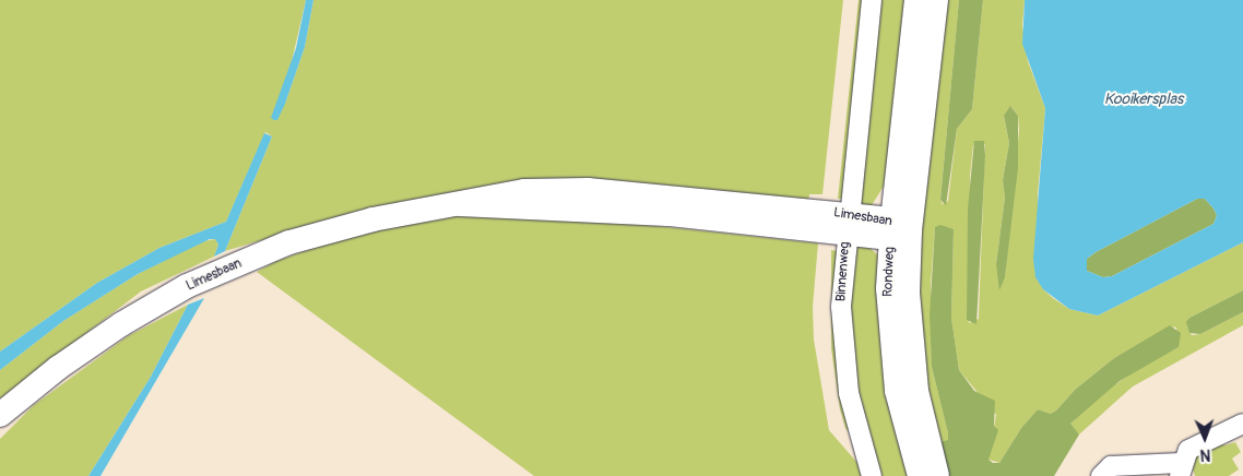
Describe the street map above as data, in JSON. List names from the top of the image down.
{
  "streets": {
    "main road": ["Limesbaan", "Rondweg"],
    "street": ["Binnenweg"]
  },
  "crossings": [
    ["Limesbaan", "Binnenweg"],
    ["Limesbaan", "Rondweg"]
  ],
  "water": ["Kooikersplas"],
  "north": "bottom"
}
